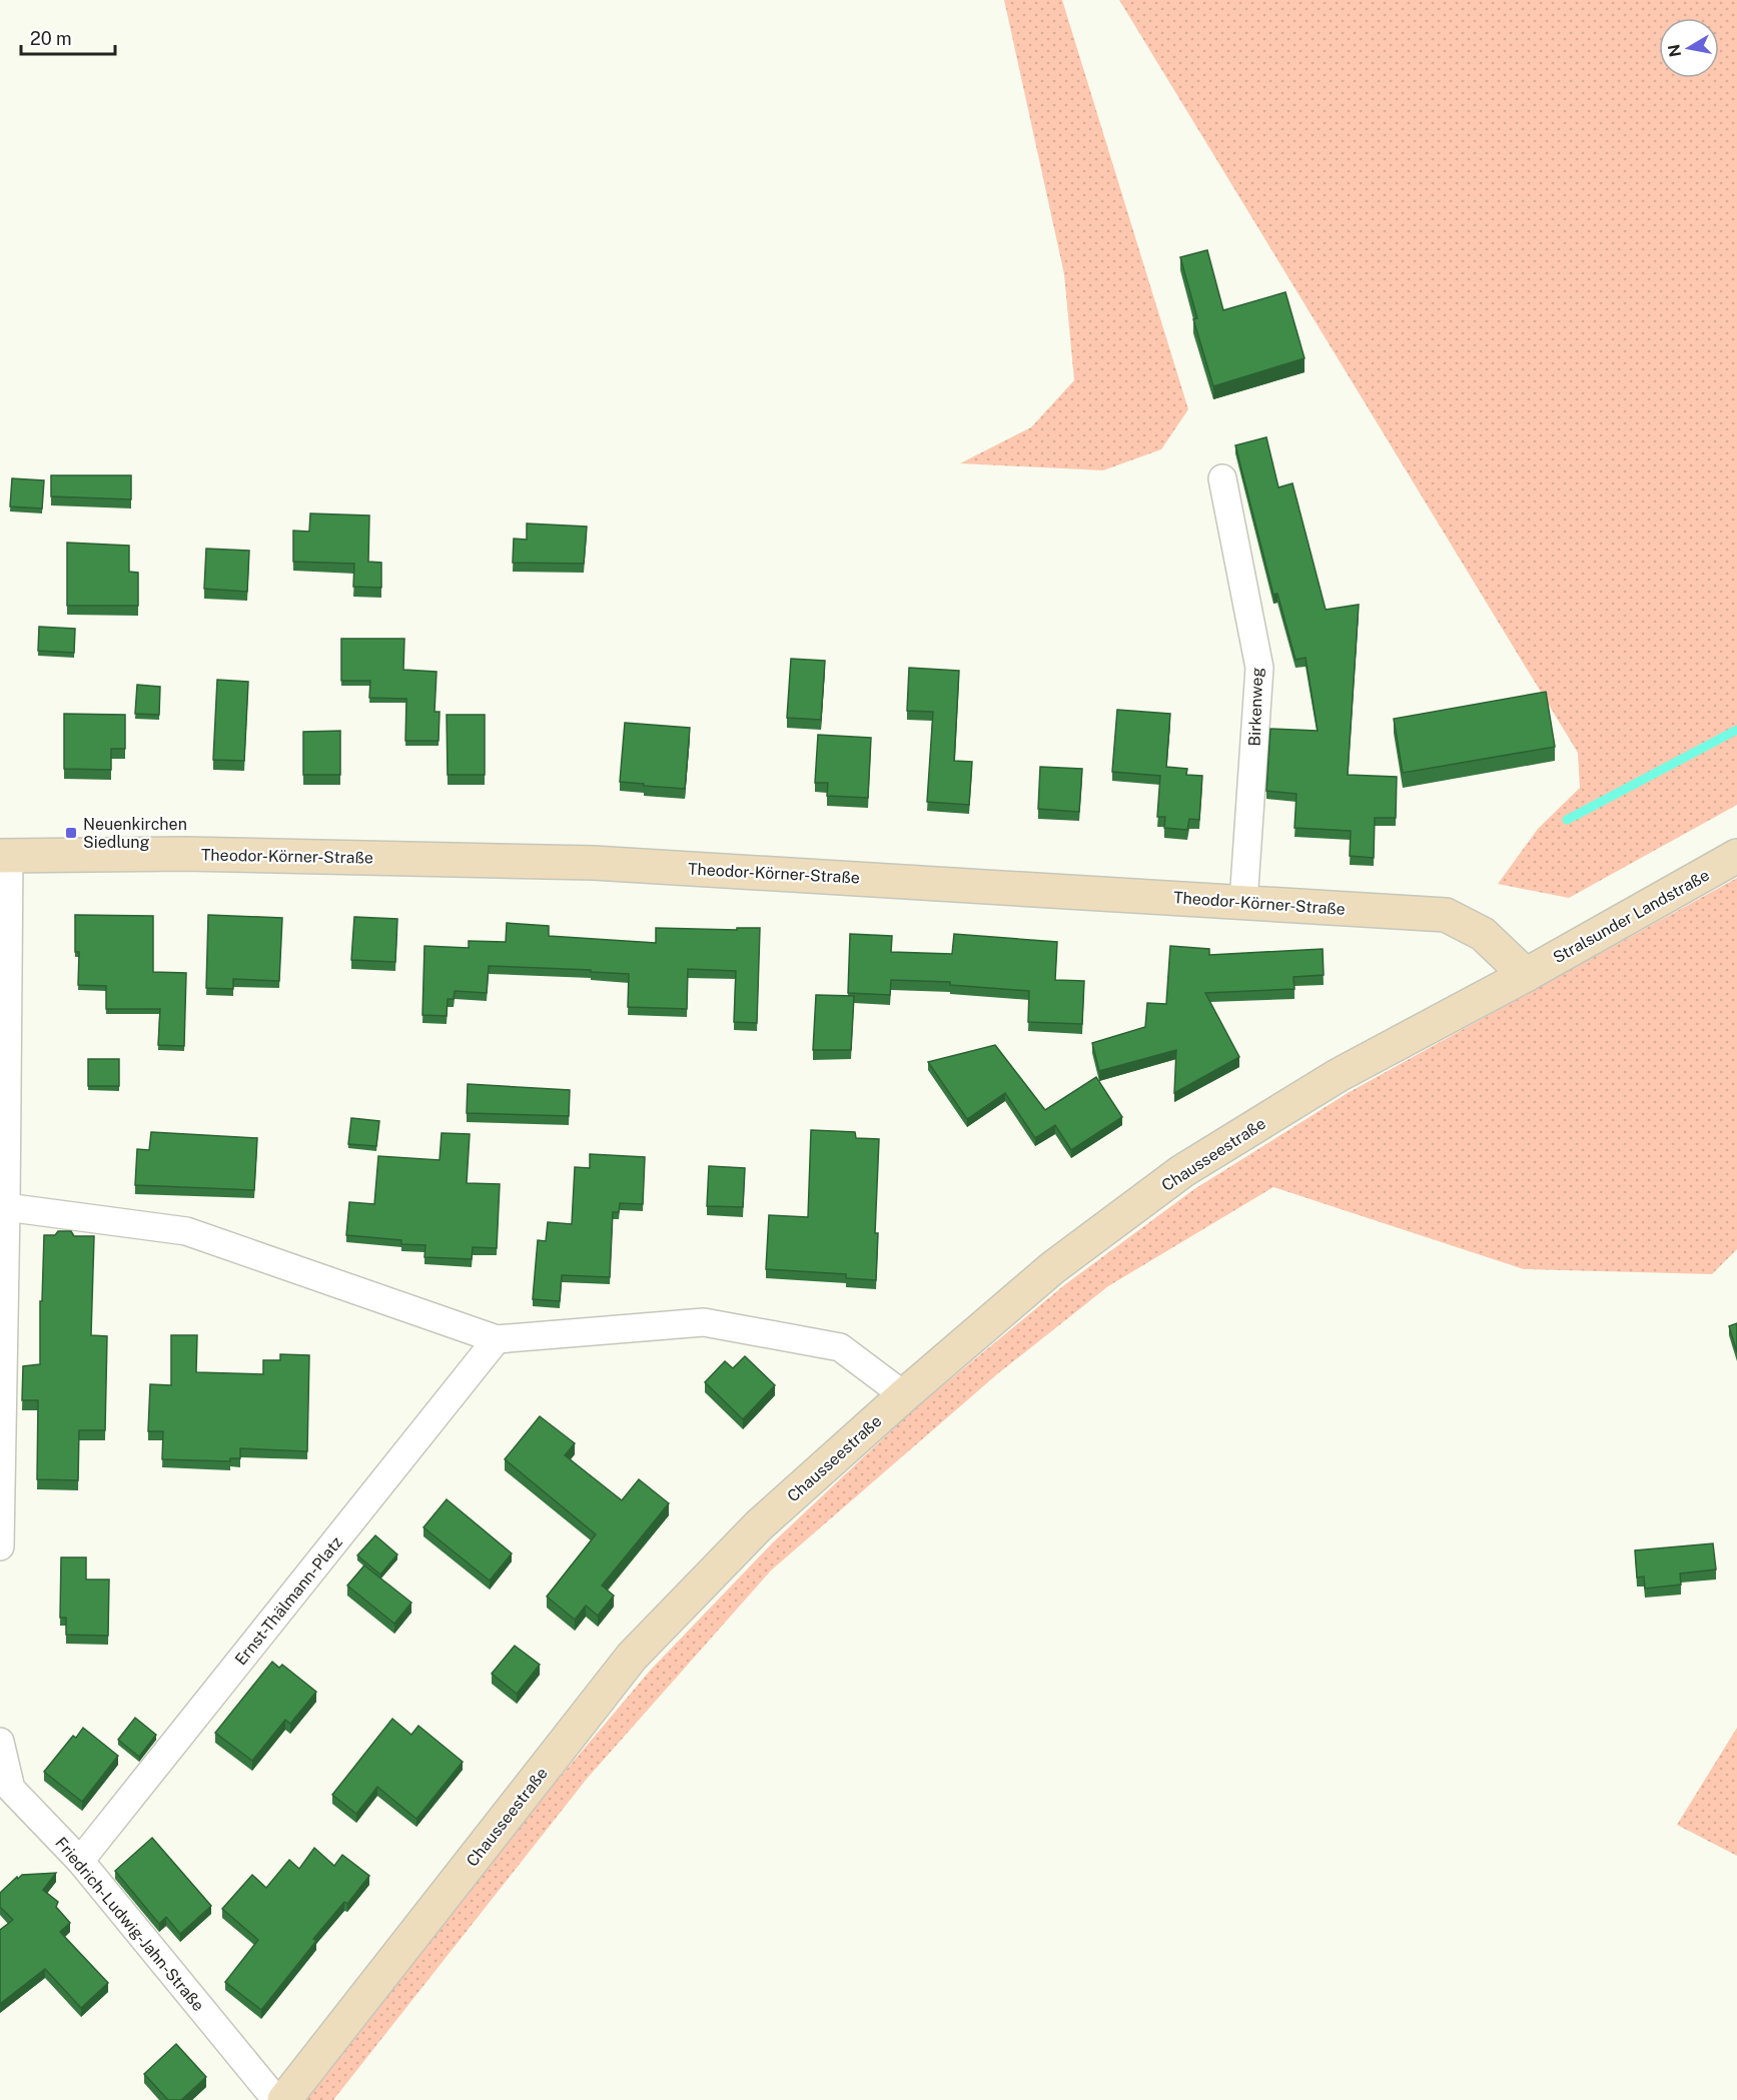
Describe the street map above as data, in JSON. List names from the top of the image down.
{
  "streets": {
    "main road": ["Theodor-Körner-Straße", "Stralsunder Landstraße", "Chausseestraße"],
    "street": ["Birkenweg", "Ernst-Thälmann-Platz", "Friedrich-Ludwig-Jahn-Straße"]
  },
  "crossings": [
    ["Birkenweg", "Theodor-Körner-Straße"],
    ["Theodor-Körner-Straße", "Stralsunder Landstraße"],
    ["Theodor-Körner-Straße", "Chausseestraße"],
    ["Stralsunder Landstraße", "Chausseestraße"],
    ["Ernst-Thälmann-Platz", "Friedrich-Ludwig-Jahn-Straße"]
  ],
  "places": {
    "transit": ["Neuenkirchen Siedlung"]
  },
  "scale_bar": "20 m",
  "north": "left"
}
